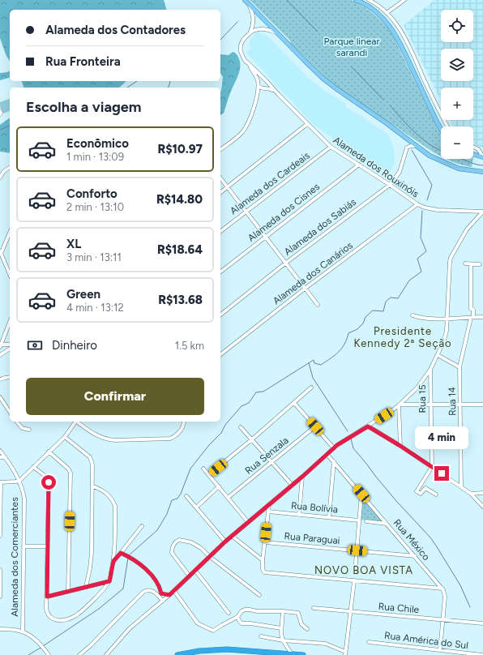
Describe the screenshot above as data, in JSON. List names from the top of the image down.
{
  "streets": {
    "street": [
      "Alameda dos Rouxinóis",
      "Alameda dos Cardeais",
      "Alameda dos Cisnes",
      "Alameda dos Sabiás",
      "Alameda dos Canários",
      "Rua 15",
      "Rua 14",
      "Rua Senzala",
      "Rua Bolívia",
      "Rua Paraguai",
      "Rua México",
      "Alameda dos Comerciantes",
      "Rua Chile",
      "Rua América do Sul"
    ]
  },
  "crossings": [
    ["Alameda dos Rouxinóis", "Alameda dos Cardeais"],
    ["Alameda dos Rouxinóis", "Alameda dos Cisnes"],
    ["Alameda dos Rouxinóis", "Alameda dos Sabiás"],
    ["Alameda dos Rouxinóis", "Alameda dos Canários"],
    ["Rua Paraguai", "Rua México"]
  ],
  "districts": ["Presidente Kennedy 2ª Seção", "NOVO BOA VISTA"],
  "parks": ["Parque linear sarandi"],
  "page": {
    "map_buttons": ["+", "−"],
    "banner": ["Alameda dos Contadores", "Rua Fronteira"],
    "heading": "Escolha a viagem",
    "list": [
      {
        "name": "Econômico",
        "note": "1 min · 13:09",
        "value": "R$10.97"
      },
      {
        "name": "Conforto",
        "note": "2 min · 13:10",
        "value": "R$14.80"
      },
      {
        "name": "XL",
        "note": "3 min · 13:11",
        "value": "R$18.64"
      },
      {
        "name": "Green",
        "note": "4 min · 13:12",
        "value": "R$13.68"
      }
    ],
    "pay": ["Dinheiro", "1.5 km"],
    "buttons": "Confirmar",
    "bubble": "4 min"
  }
}
